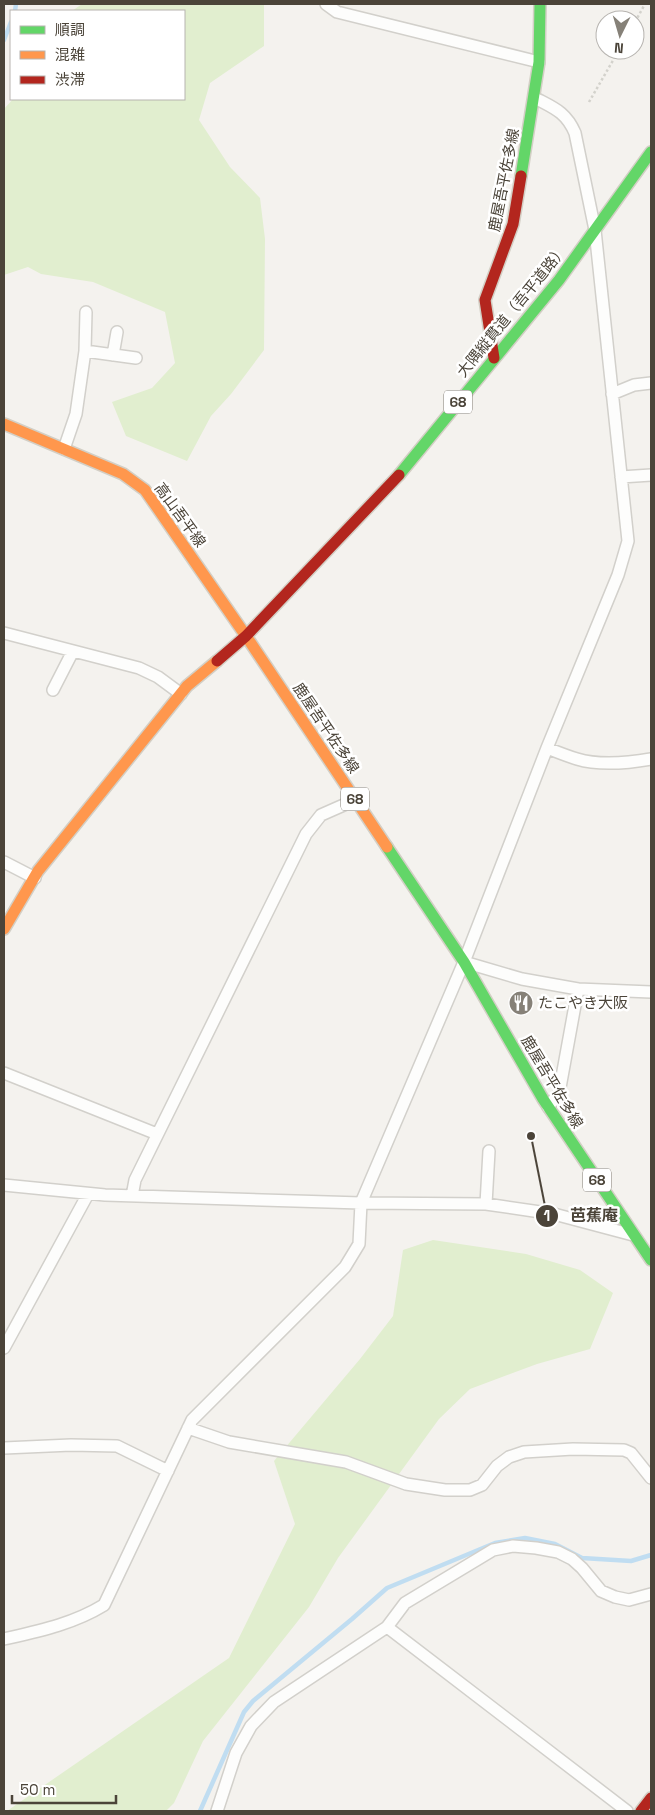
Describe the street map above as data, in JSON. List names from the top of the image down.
{
  "streets": {
    "main road": [
      "鹿屋吾平佐多線",
      "大隅縦貫道（吾平道路）",
      "68",
      "高山吾平線"
    ]
  },
  "crossings": [
    ["鹿屋吾平佐多線", "大隅縦貫道（吾平道路）"],
    ["鹿屋吾平佐多線", "68"],
    ["鹿屋吾平佐多線", "高山吾平線"],
    ["大隅縦貫道（吾平道路）", "68"],
    ["大隅縦貫道（吾平道路）", "高山吾平線"],
    ["68", "高山吾平線"]
  ],
  "places": {
    "restaurant": ["たこやき大阪"],
    "other": ["芭蕉庵"]
  },
  "legend": ["順調", "混雑", "渋滞"],
  "scale_bar": "50 m",
  "north": "bottom"
}
